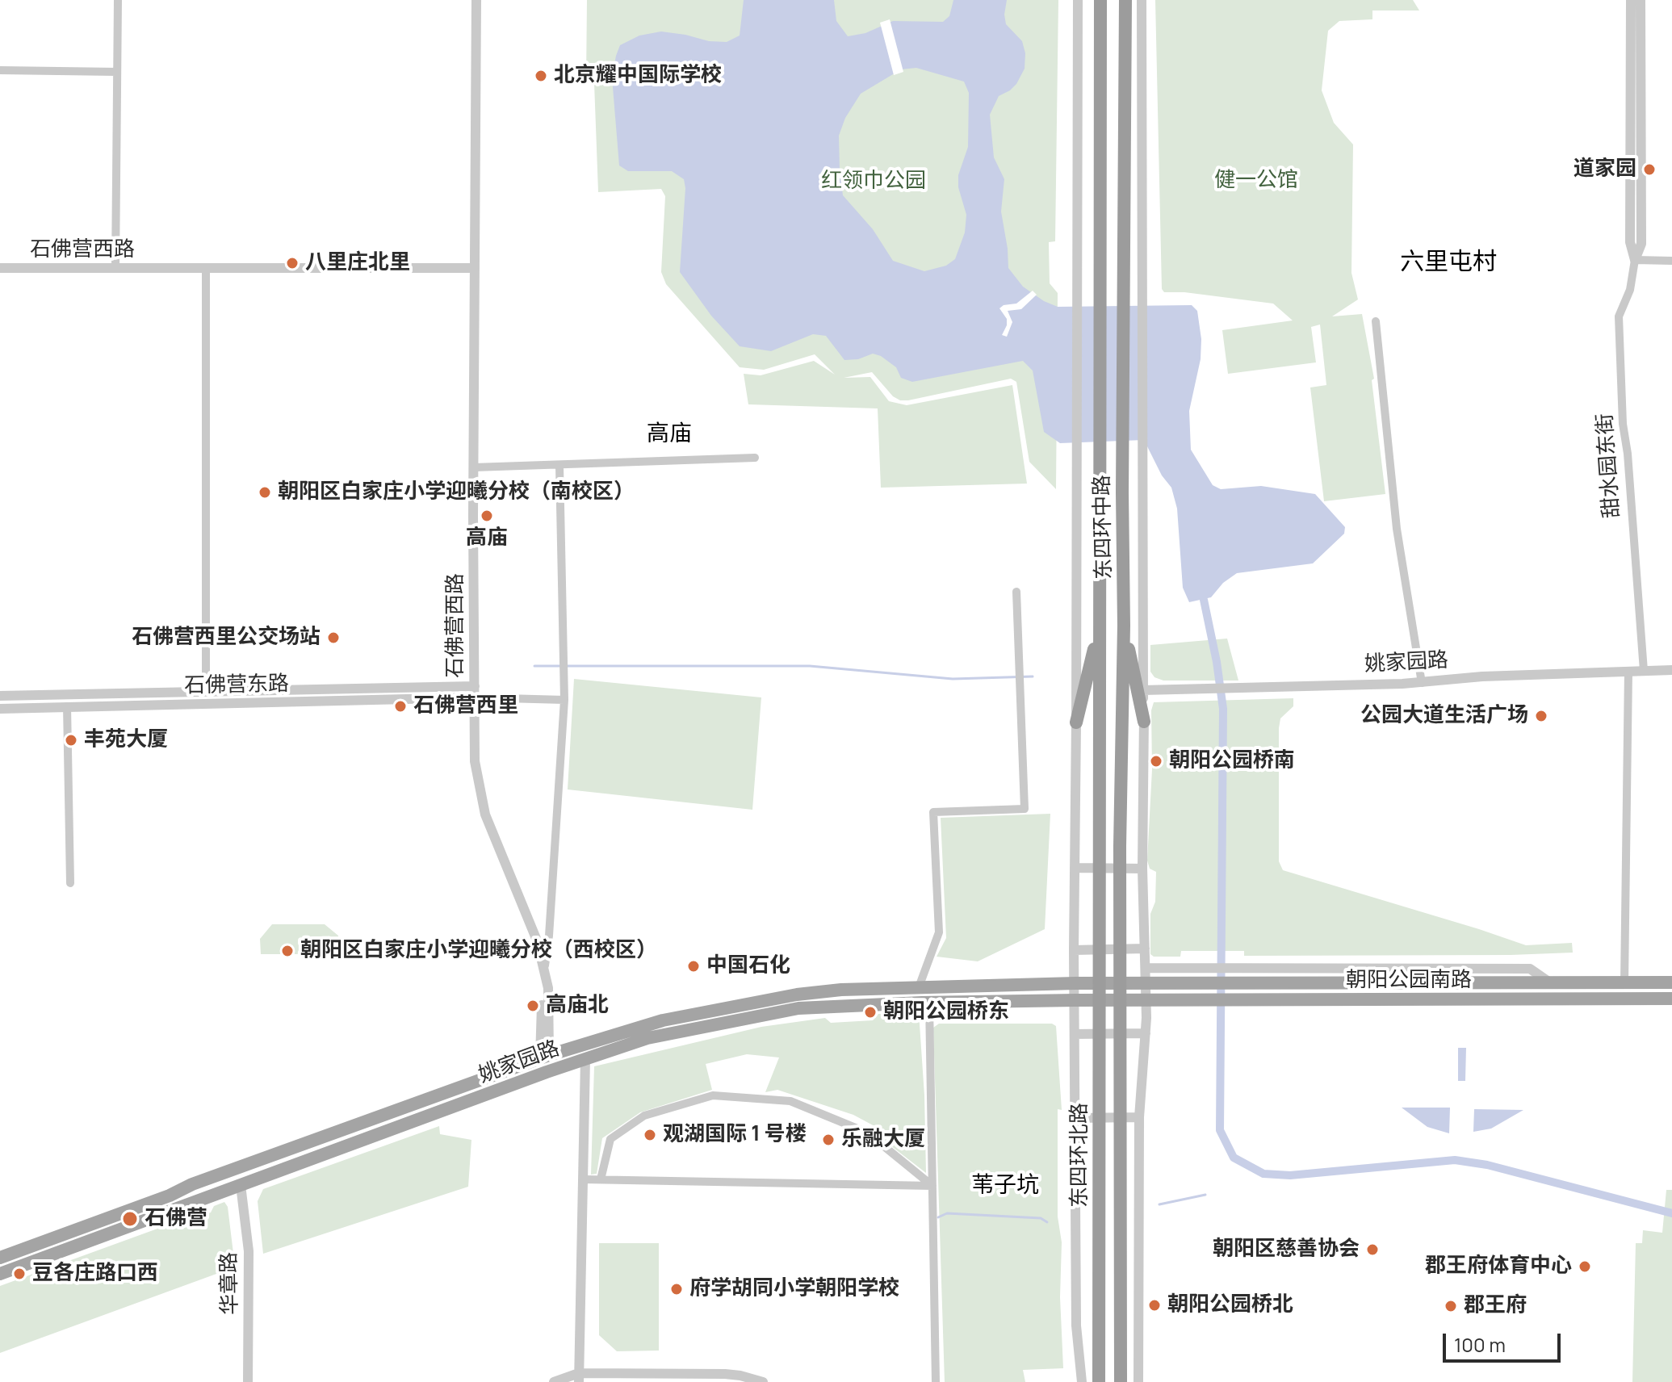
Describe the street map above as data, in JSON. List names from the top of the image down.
{
  "streets": {
    "highway": ["东四环中路", "东四环北路"],
    "main road": ["姚家园路", "朝阳公园南路"],
    "street": [
      "石佛营西路",
      "甜水园东街",
      "石佛营东路",
      "华章路"
    ]
  },
  "crossings": [
    ["石佛营西路", "姚家园路"],
    ["石佛营西路", "石佛营东路"],
    ["甜水园东街", "姚家园路"],
    ["东四环中路", "姚家园路"],
    ["东四环中路", "朝阳公园南路"],
    ["东四环中路", "东四环北路"],
    ["姚家园路", "朝阳公园南路"],
    ["姚家园路", "东四环北路"],
    ["姚家园路", "华章路"],
    ["朝阳公园南路", "东四环北路"]
  ],
  "districts": ["六里屯村", "高庙", "苇子坑"],
  "parks": ["健一公馆", "红领巾公园"],
  "places": [
    "北京耀中国际学校",
    "道家园",
    "八里庄北里",
    "朝阳区白家庄小学迎曦分校（南校区）",
    "高庙",
    "石佛营西里公交场站",
    "石佛营西里",
    "公园大道生活广场",
    "丰苑大厦",
    "朝阳公园桥南",
    "朝阳区白家庄小学迎曦分校（西校区）",
    "中国石化",
    "高庙北",
    "朝阳公园桥东",
    "观湖国际 1 号楼",
    "乐融大厦",
    "石佛营",
    "朝阳区慈善协会",
    "郡王府体育中心",
    "豆各庄路口西",
    "府学胡同小学朝阳学校",
    "朝阳公园桥北",
    "郡王府"
  ],
  "scale_bar": "100 m"
}
